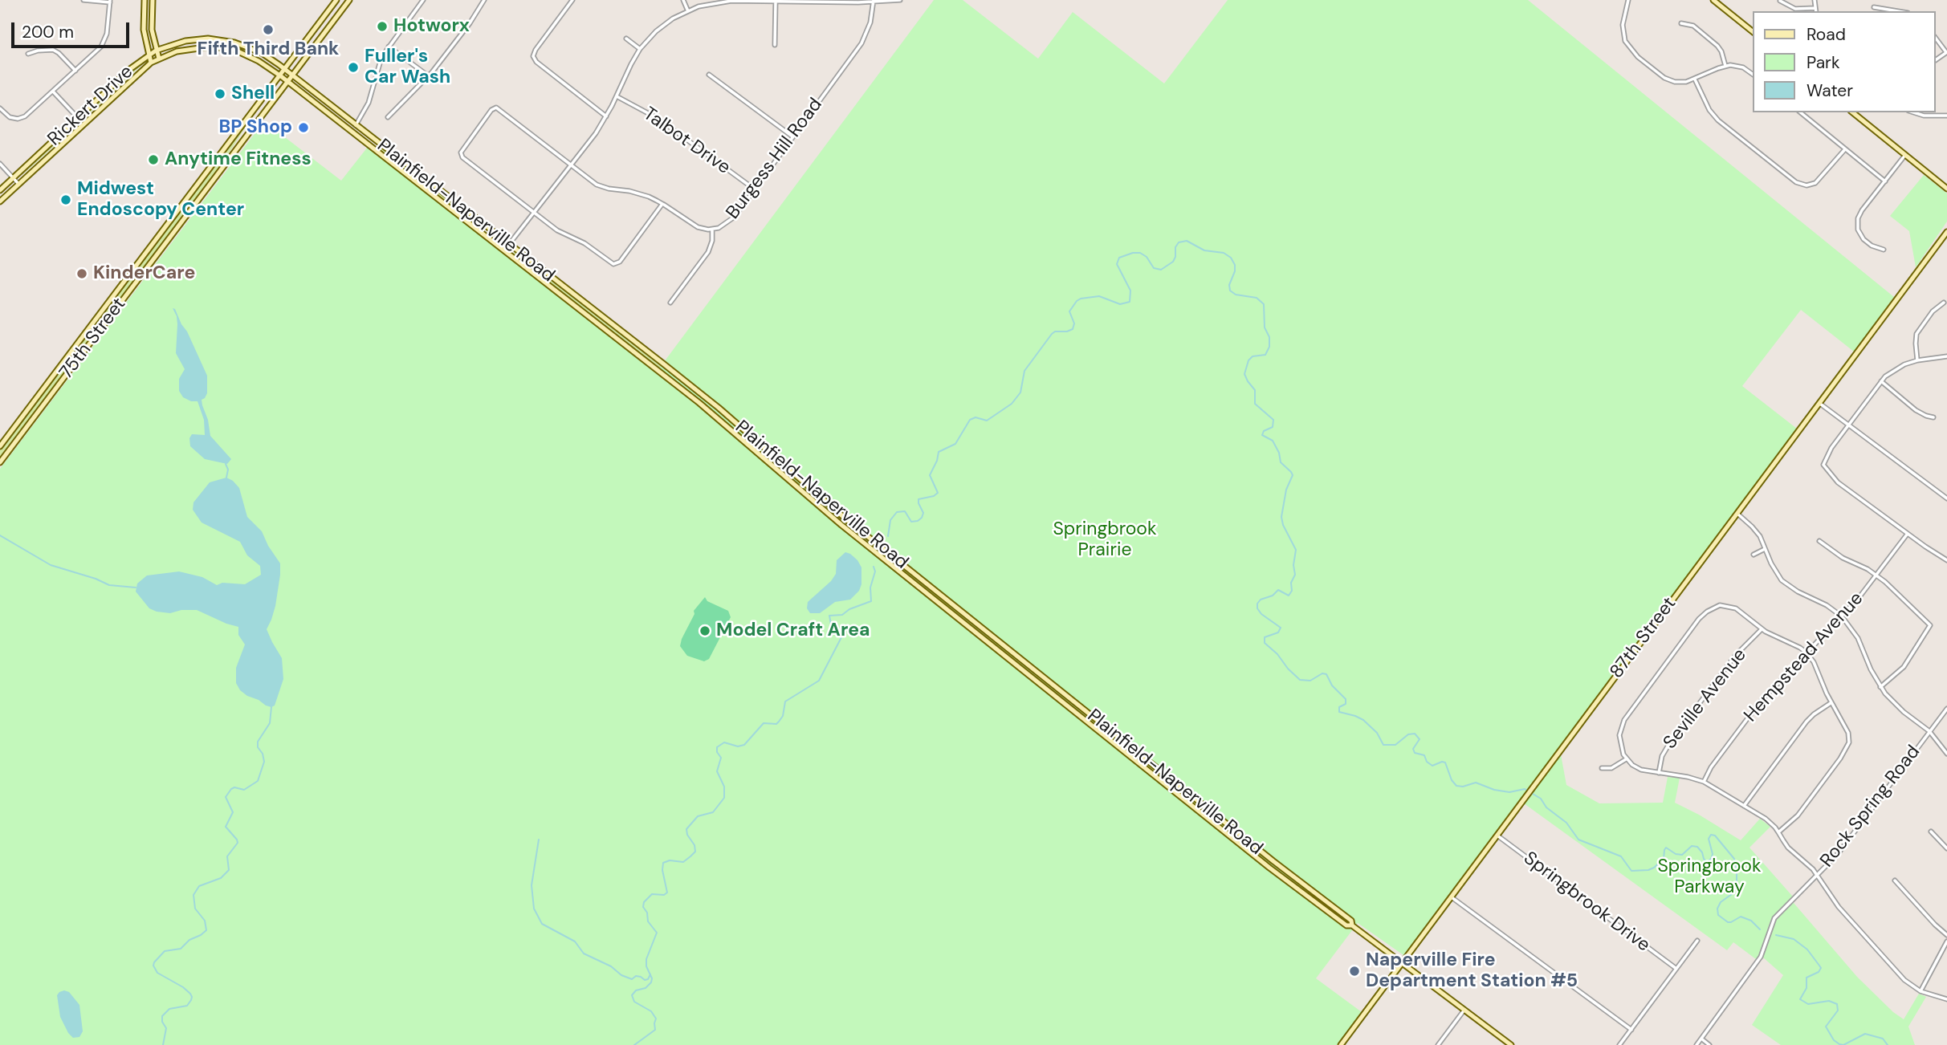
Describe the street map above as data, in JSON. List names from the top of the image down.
{
  "streets": {
    "main road": [
      "Rickert Drive",
      "Plainfield-Naperville Road",
      "75th Street",
      "87th Street"
    ],
    "street": [
      "Talbot Drive",
      "Burgess Hill Road",
      "Hempstead Avenue",
      "Seville Avenue",
      "Rock Spring Road",
      "Springbrook Drive"
    ]
  },
  "crossings": [
    ["Rickert Drive", "Plainfield-Naperville Road"],
    ["Rickert Drive", "75th Street"],
    ["Talbot Drive", "Burgess Hill Road"],
    ["Plainfield-Naperville Road", "75th Street"],
    ["Plainfield-Naperville Road", "87th Street"],
    ["87th Street", "Springbrook Drive"]
  ],
  "parks": ["Springbrook Prairie", "Springbrook Parkway"],
  "places": [
    "Hotworx",
    "Fifth Third Bank",
    "Fuller's Car Wash",
    "Shell",
    "BP Shop",
    "Anytime Fitness",
    "Midwest Endoscopy Center",
    "KinderCare",
    "Model Craft Area",
    "Naperville Fire Department Station #5"
  ],
  "legend": ["Road", "Park", "Water"],
  "scale_bar": "200 m"
}
